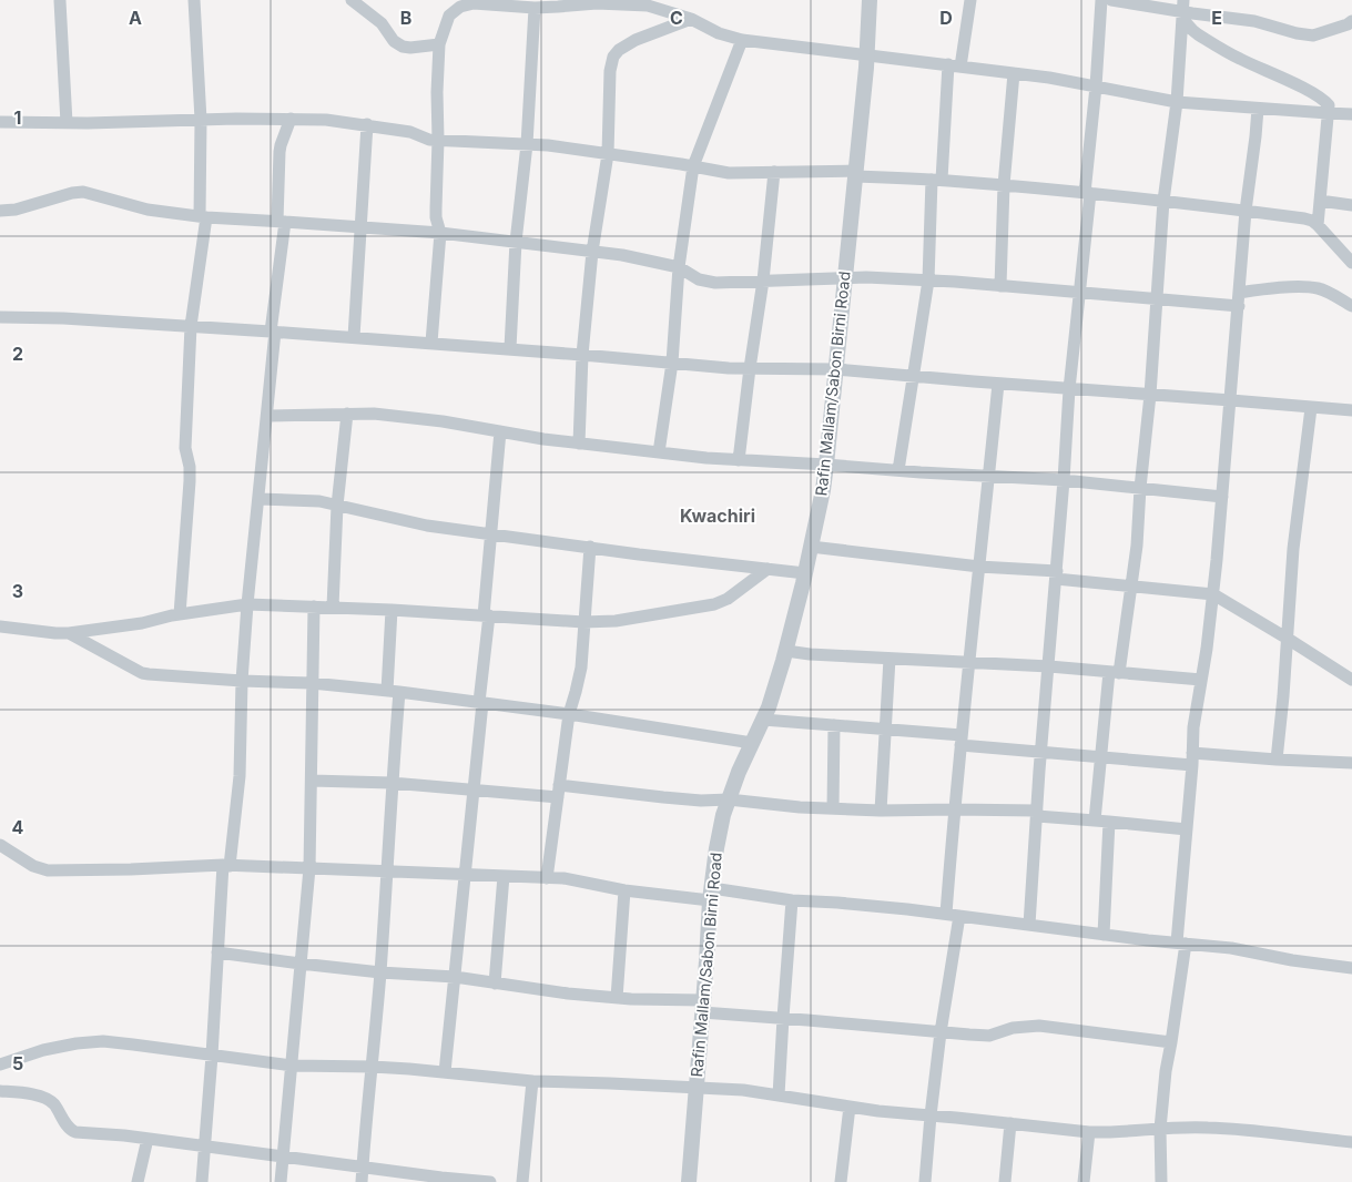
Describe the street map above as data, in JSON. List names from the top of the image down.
{
  "streets": {
    "street": ["Rafin Mallam/Sabon Birni Road"]
  },
  "districts": ["Kwachiri"],
  "grid": {
    "columns": [
      "A",
      "B",
      "C",
      "D",
      "E"
    ],
    "rows": [
      "1",
      "2",
      "3",
      "4",
      "5"
    ]
  }
}
